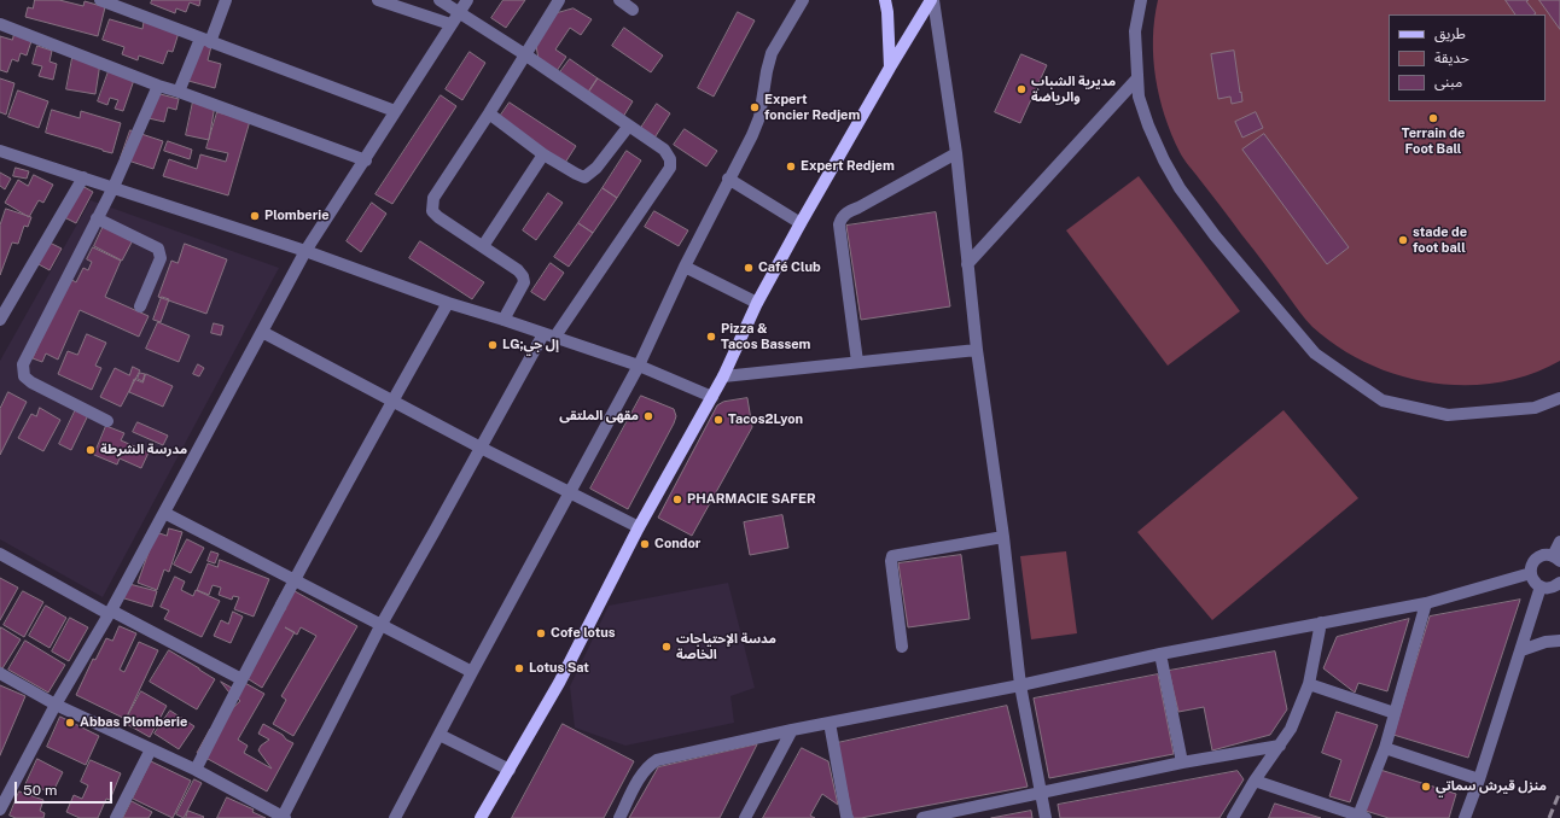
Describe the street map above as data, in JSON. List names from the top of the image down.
{
  "places": [
    "مديرية الشباب والرياضة",
    "Expert foncier Redjem",
    "Terrain de Foot Ball",
    "Expert Redjem",
    "Plomberie",
    "stade de foot ball",
    "Café Club",
    "Pizza & Tacos Bassem",
    "LG;إل جي",
    "مقهى الملتقى",
    "Tacos2Lyon",
    "مدرسة الشرطة",
    "PHARMACIE SAFER",
    "Condor",
    "Cofe lotus",
    "مدسة الإحتياجات الخاصة",
    "Lotus Sat",
    "Abbas Plomberie",
    "منزل قيرش سماتي"
  ],
  "legend": ["طريق", "حديقة", "مبنى"],
  "scale_bar": "50 m"
}
